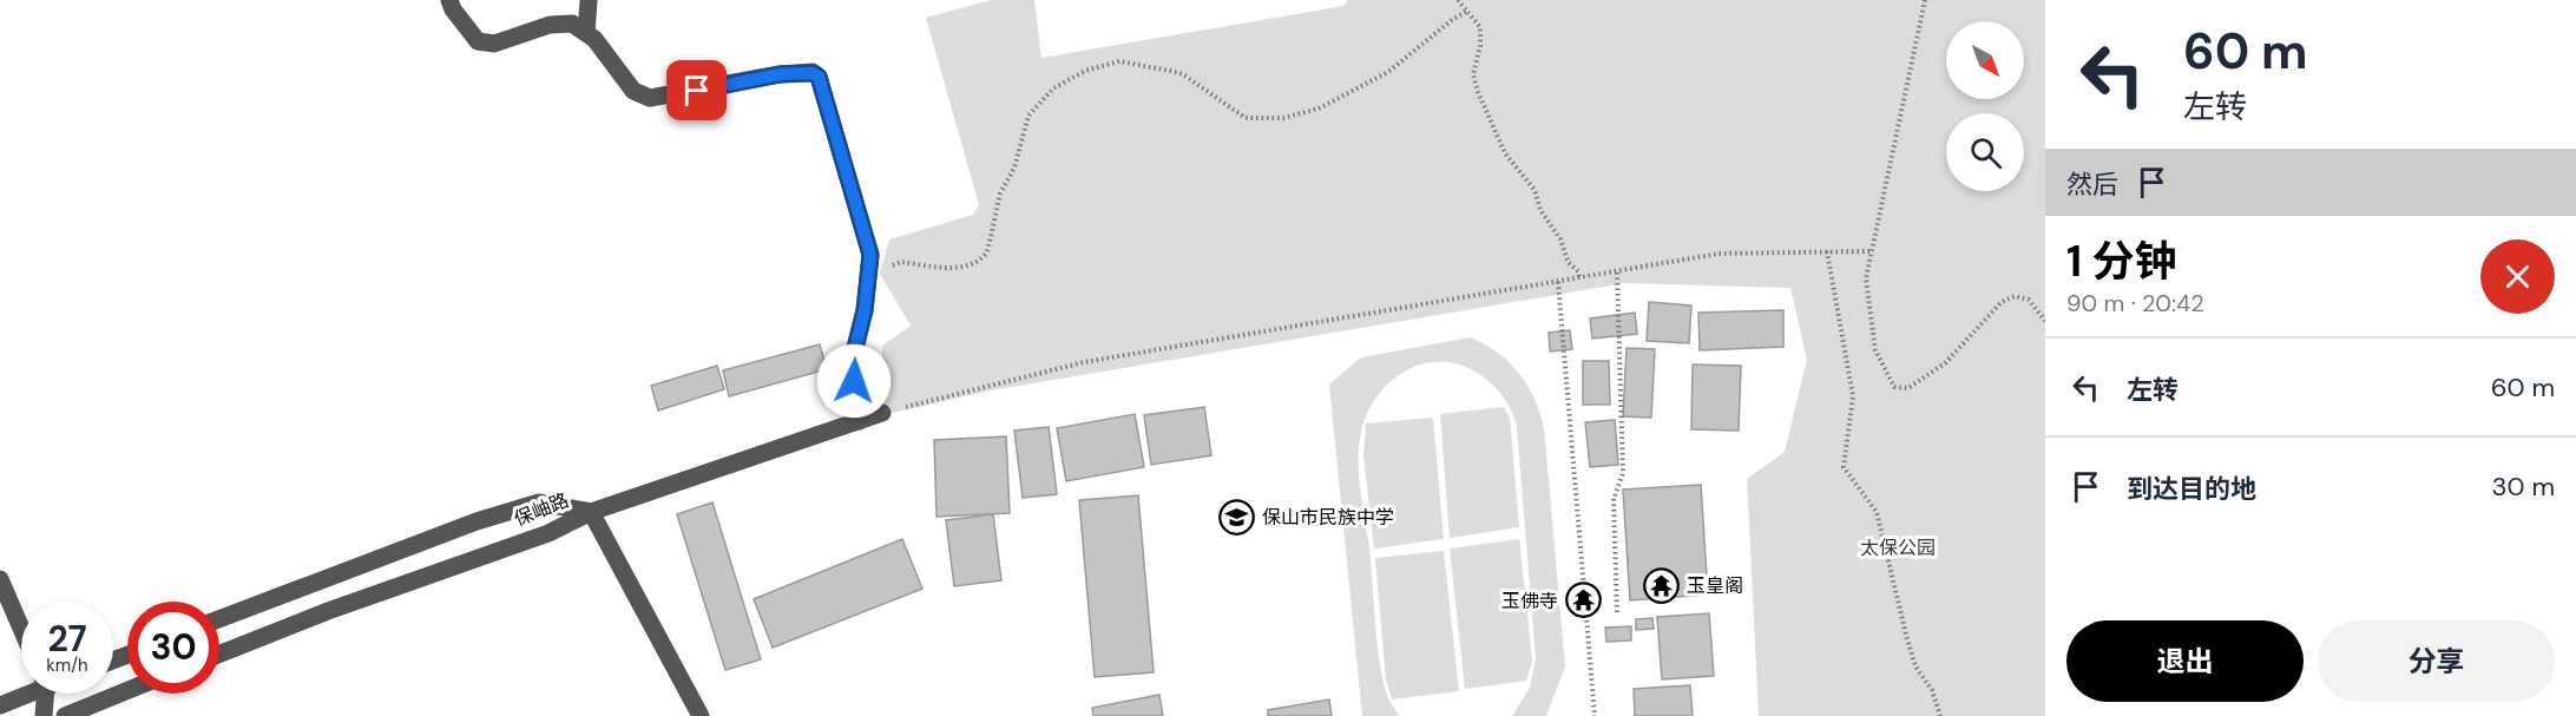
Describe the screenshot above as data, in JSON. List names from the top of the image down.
{
  "streets": {
    "street": ["保岫路"]
  },
  "parks": ["太保公园"],
  "places": {
    "school or university": ["保山市民族中学"],
    "temple": ["玉皇阁", "玉佛寺"]
  },
  "north": "bottom right",
  "page": {
    "turn": ["60 m", "左转"],
    "then": "然后",
    "heading": ["1 分钟", "90 m · 20:42"],
    "list": [
      {
        "name": "左转",
        "value": "60 m"
      },
      {
        "name": "到达目的地",
        "value": "30 m"
      }
    ],
    "speed": "27 km/h",
    "limit": "30",
    "buttons": ["退出", "分享"]
  }
}
